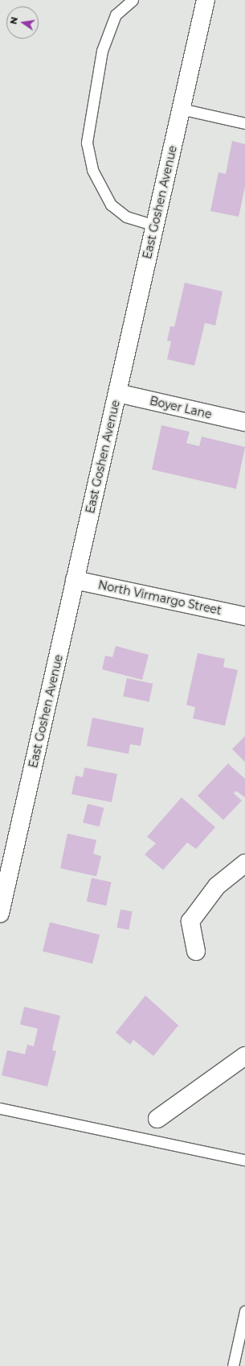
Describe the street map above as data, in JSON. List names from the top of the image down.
{
  "streets": {
    "street": ["East Goshen Avenue", "Boyer Lane", "North Virmargo Street"]
  },
  "crossings": [
    ["East Goshen Avenue", "Boyer Lane"],
    ["East Goshen Avenue", "North Virmargo Street"]
  ],
  "north": "left"
}
